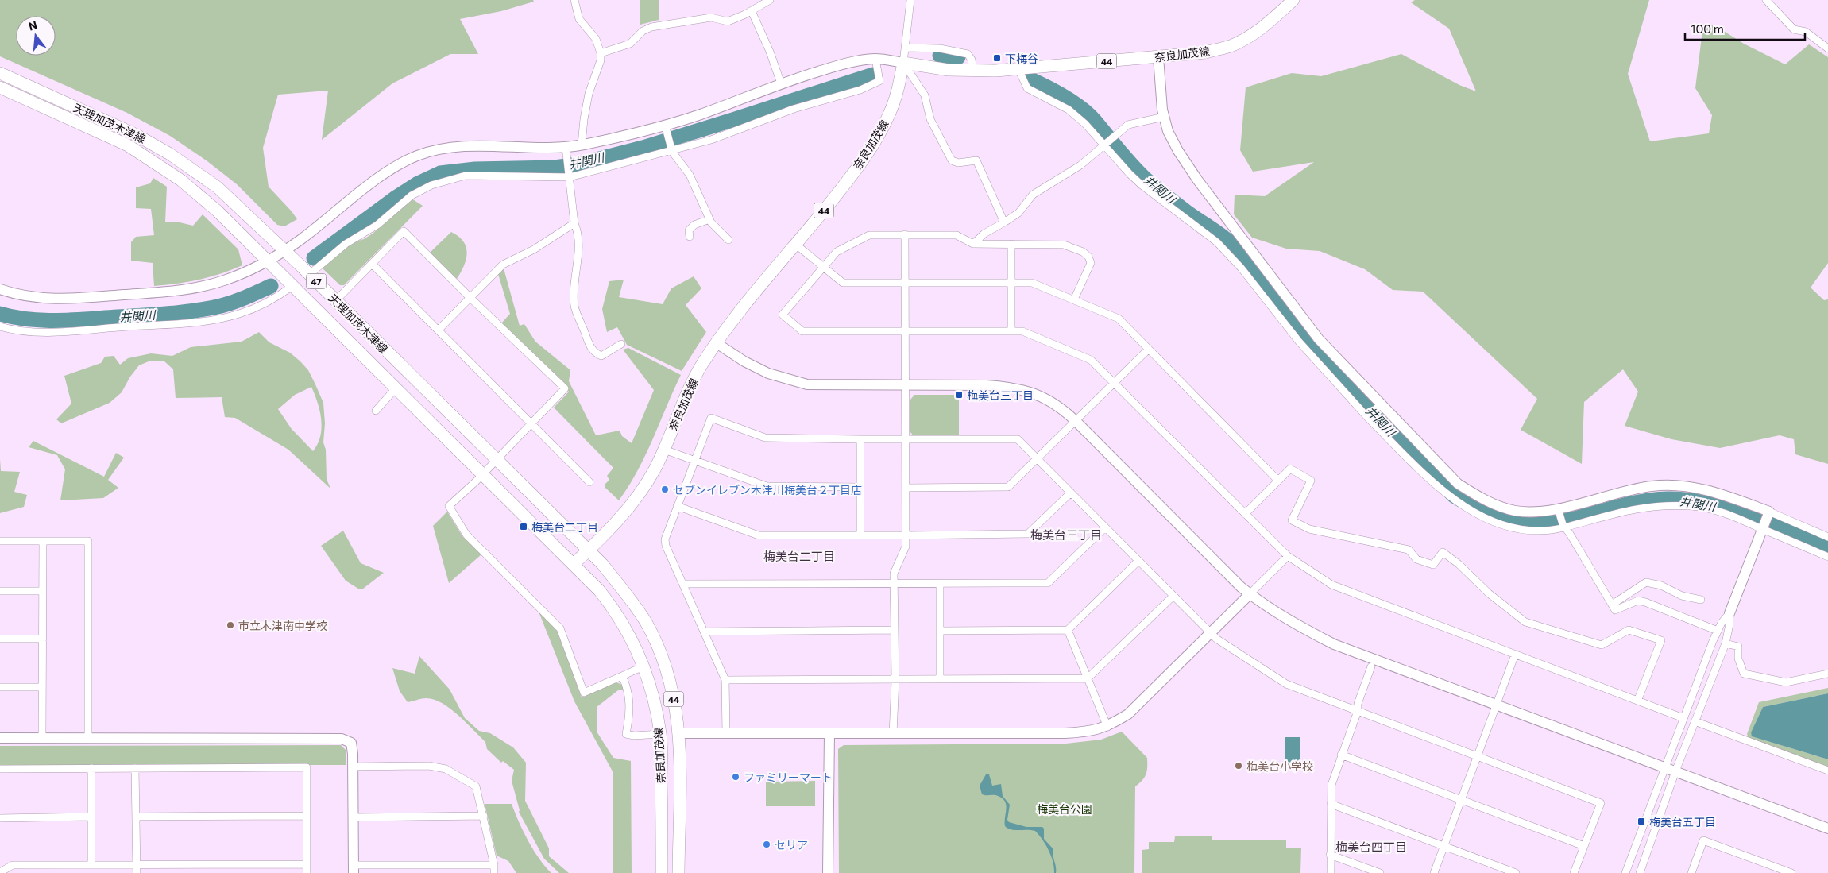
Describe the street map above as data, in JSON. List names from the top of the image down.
{
  "streets": {
    "main road": [
      "奈良加茂線",
      "44",
      "天理加茂木津線",
      "47"
    ]
  },
  "crossings": [
    ["奈良加茂線", "天理加茂木津線"]
  ],
  "districts": ["梅美台三丁目", "梅美台二丁目", "梅美台四丁目"],
  "water": ["井関川"],
  "parks": ["梅美台公園"],
  "places": {
    "transit": [
      "下梅谷",
      "梅美台三丁目",
      "梅美台二丁目",
      "梅美台五丁目"
    ],
    "other": [
      "セブンイレブン木津川梅美台２丁目店",
      "市立木津南中学校",
      "梅美台小学校",
      "ファミリーマート",
      "セリア"
    ]
  },
  "scale_bar": "100 m",
  "north": "top"
}
